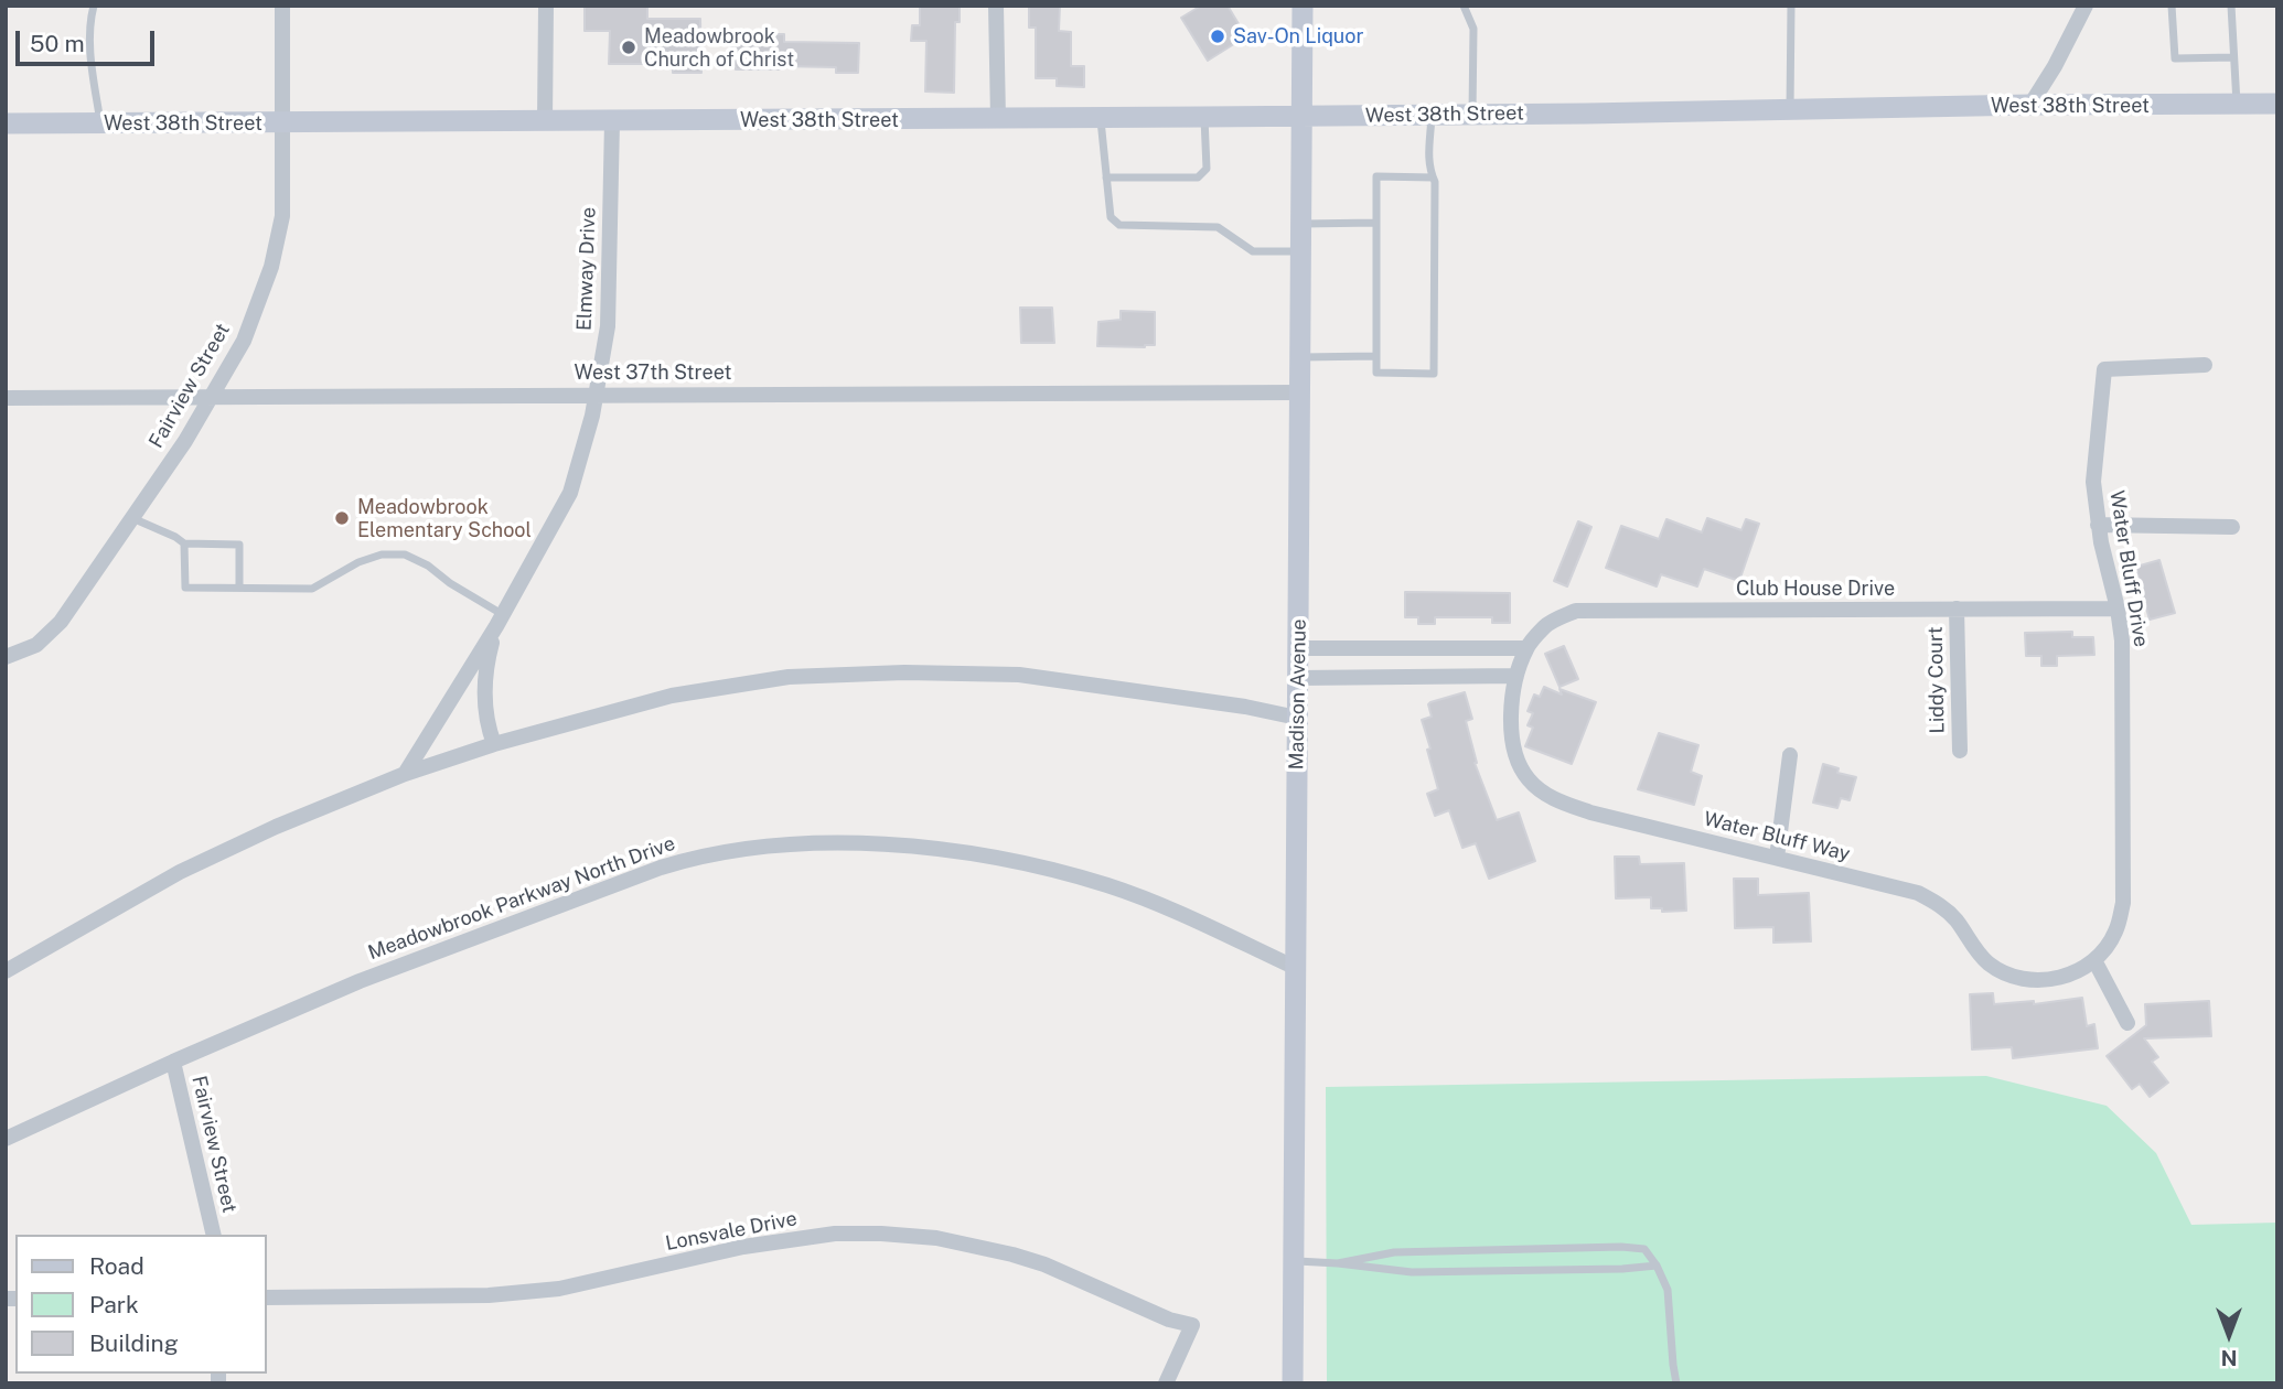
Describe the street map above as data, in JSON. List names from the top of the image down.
{
  "streets": {
    "main road": ["West 38th Street", "Madison Avenue"],
    "street": [
      "Elmway Drive",
      "West 37th Street",
      "Fairview Street",
      "Water Bluff Drive",
      "Club House Drive",
      "Liddy Court",
      "Water Bluff Way",
      "Meadowbrook Parkway North Drive",
      "Lonsvale Drive"
    ]
  },
  "crossings": [
    ["West 38th Street", "Elmway Drive"],
    ["West 38th Street", "Fairview Street"],
    ["West 38th Street", "Madison Avenue"],
    ["Elmway Drive", "West 37th Street"],
    ["West 37th Street", "Fairview Street"],
    ["West 37th Street", "Madison Avenue"],
    ["Fairview Street", "Meadowbrook Parkway North Drive"],
    ["Water Bluff Drive", "Club House Drive"],
    ["Water Bluff Drive", "Water Bluff Way"],
    ["Club House Drive", "Liddy Court"],
    ["Club House Drive", "Water Bluff Way"],
    ["Madison Avenue", "Meadowbrook Parkway North Drive"]
  ],
  "places": ["Sav-On Liquor", "Meadowbrook Church of Christ", "Meadowbrook Elementary School"],
  "legend": ["Road", "Park", "Building"],
  "scale_bar": "50 m",
  "north": "bottom"
}
